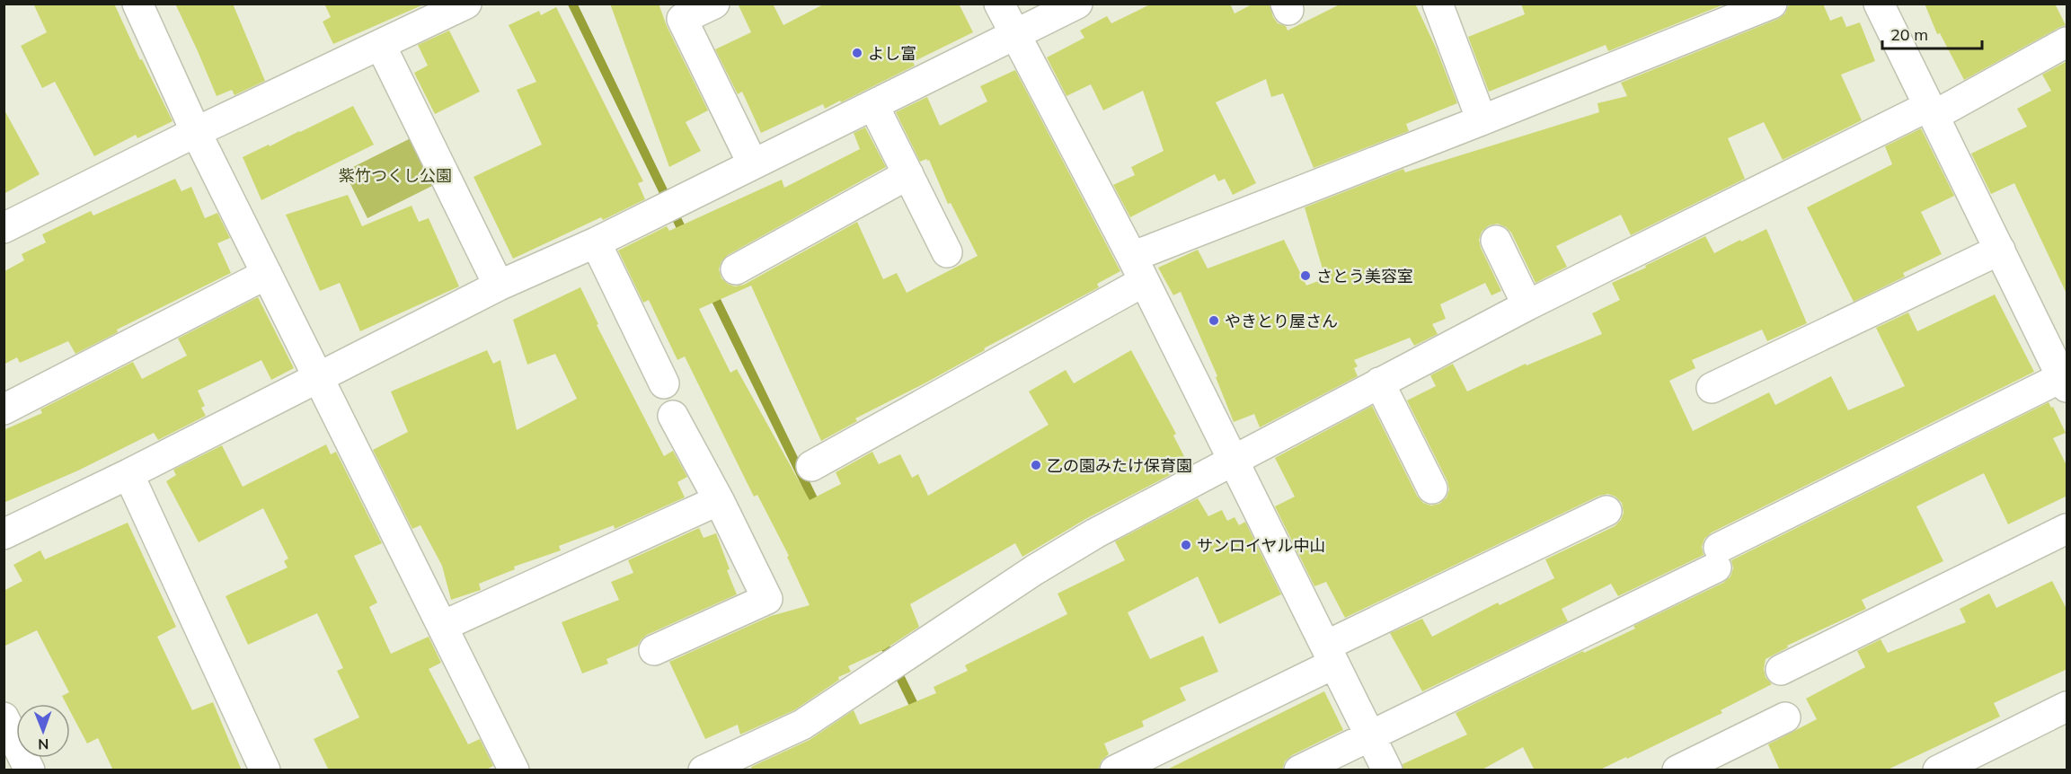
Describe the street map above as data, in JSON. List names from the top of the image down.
{
  "parks": ["紫竹つくし公園"],
  "places": [
    "よし富",
    "さとう美容室",
    "やきとり屋さん",
    "乙の園みたけ保育園",
    "サンロイヤル中山"
  ],
  "scale_bar": "20 m",
  "north": "bottom"
}
